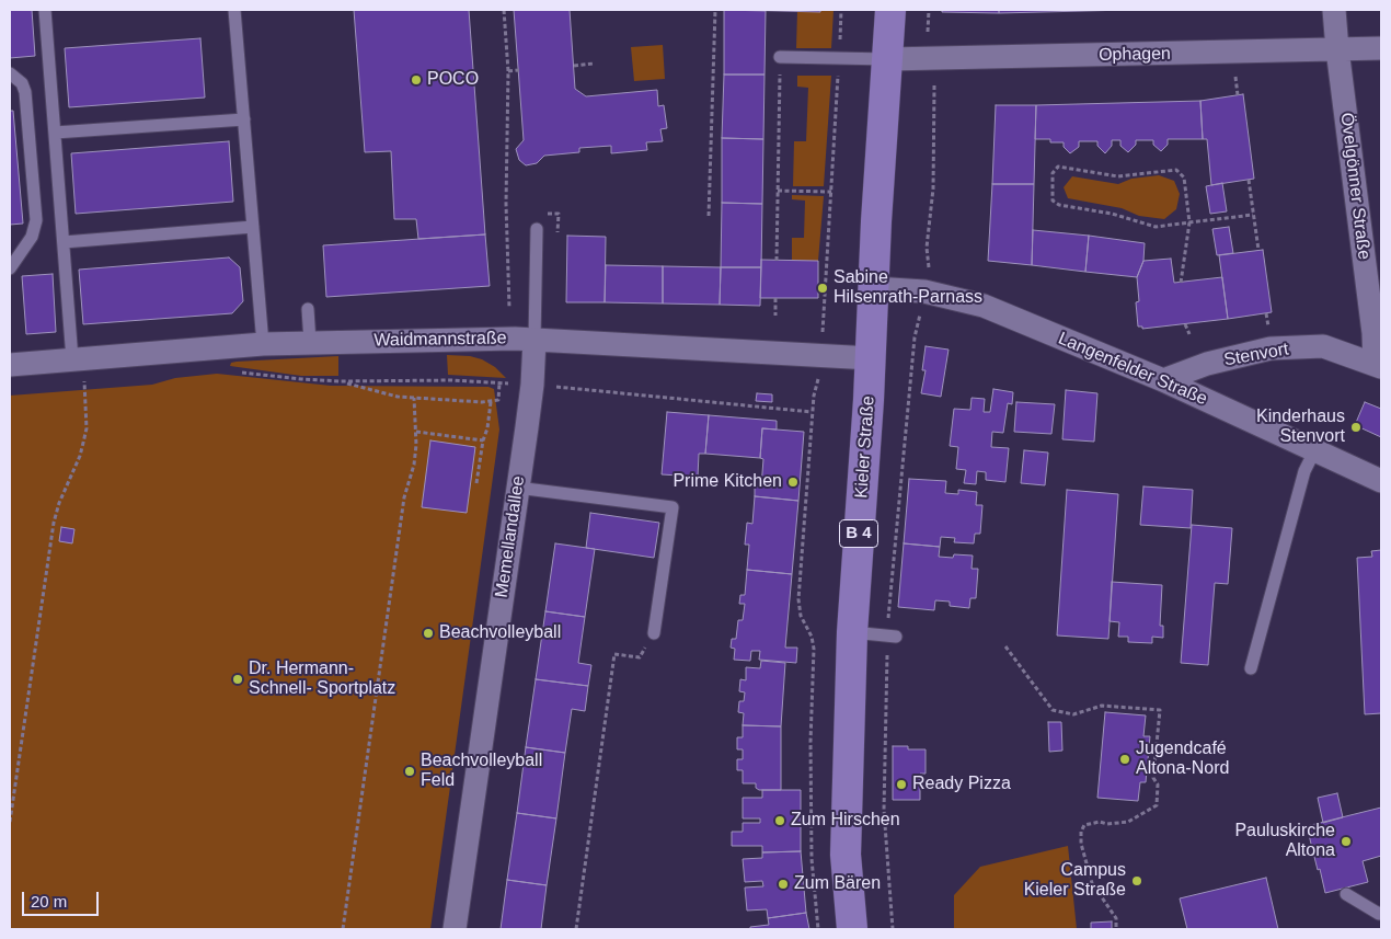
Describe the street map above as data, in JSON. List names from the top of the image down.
{
  "streets": {
    "main road": ["Kieler Straße", "B 4"],
    "street": [
      "Ophagen",
      "Övelgönner Straße",
      "Waidmannstraße",
      "Stenvort",
      "Langenfelder Straße",
      "Memellandallee"
    ]
  },
  "crossings": [
    ["Ophagen", "Övelgönner Straße"],
    ["Ophagen", "Kieler Straße"],
    ["Övelgönner Straße", "Stenvort"],
    ["Waidmannstraße", "Kieler Straße"],
    ["Waidmannstraße", "Memellandallee"],
    ["Stenvort", "Langenfelder Straße"],
    ["Langenfelder Straße", "Kieler Straße"]
  ],
  "places": [
    "POCO",
    "Sabine Hilsenrath-Parnass",
    "Kinderhaus Stenvort",
    "Prime Kitchen",
    "Beachvolleyball",
    "Dr. Hermann- Schnell- Sportplatz",
    "Jugendcafé Altona-Nord",
    "Beachvolleyball Feld",
    "Ready Pizza",
    "Zum Hirschen",
    "Pauluskirche Altona",
    "Campus Kieler Straße",
    "Zum Bären"
  ],
  "scale_bar": "20 m"
}
